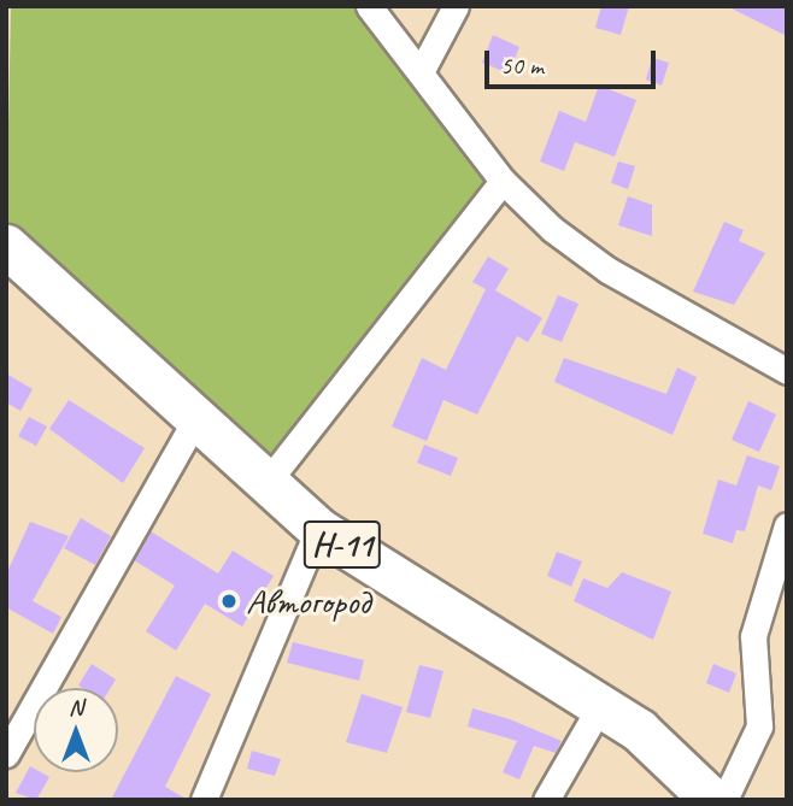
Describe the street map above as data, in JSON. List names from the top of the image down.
{
  "streets": {
    "main road": ["Н-11"]
  },
  "places": ["Автогород"],
  "scale_bar": "50 m",
  "north": "top"
}
